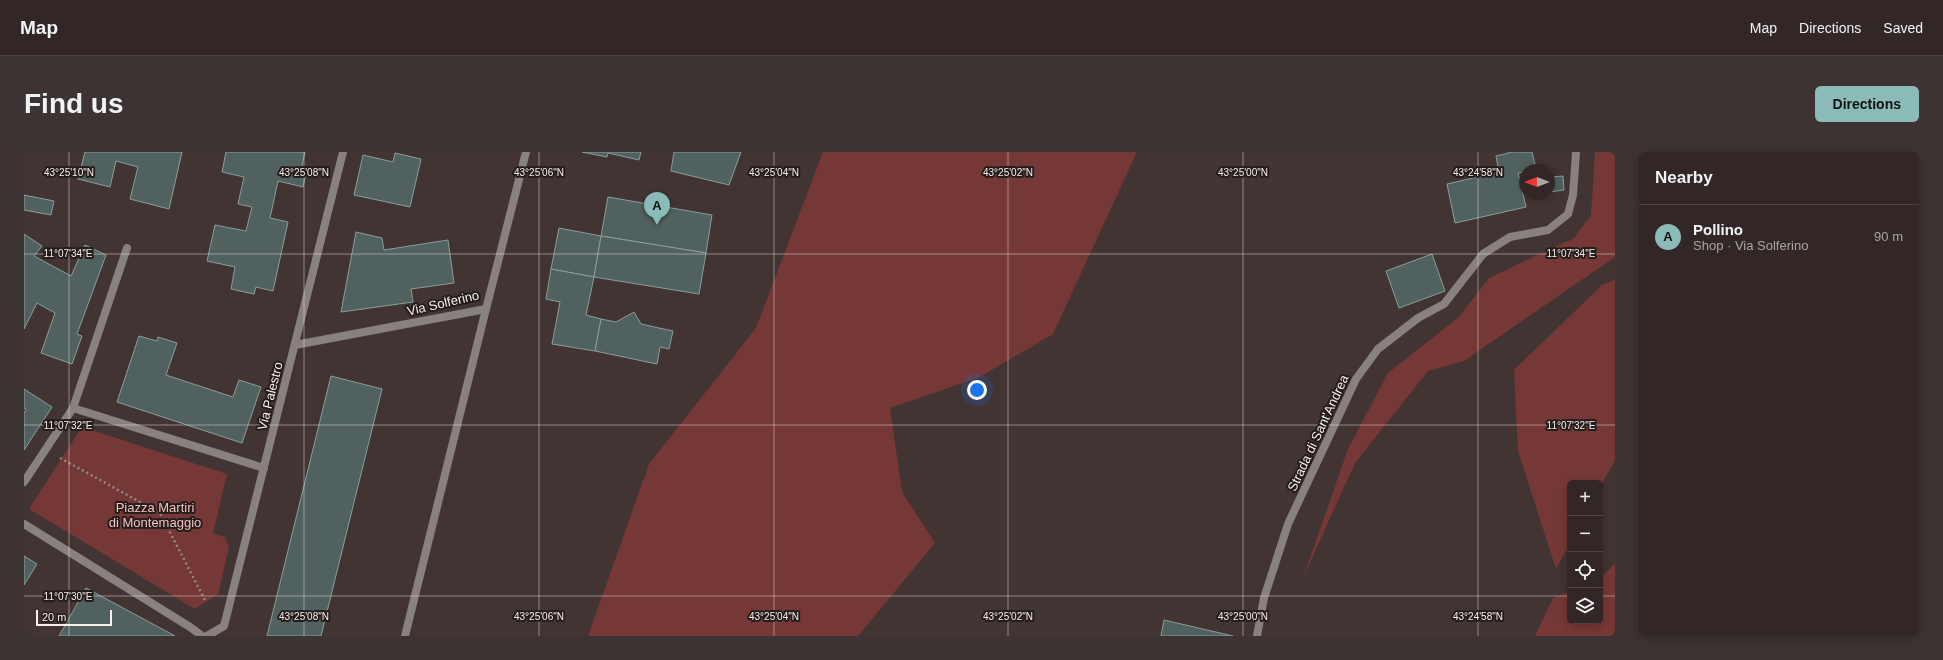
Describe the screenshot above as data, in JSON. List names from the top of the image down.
{
  "streets": {
    "street": ["Via Solferino", "Via Palestro", "Strada di Sant'Andrea"]
  },
  "crossings": [
    ["Via Solferino", "Via Palestro"]
  ],
  "parks": ["Piazza Martiri di Montemaggio"],
  "scale_bar": "20 m",
  "north": "left",
  "page": {
    "header": "Map",
    "nav": ["Map", "Directions", "Saved"],
    "buttons": "Directions",
    "title": "Find us",
    "heading": "Nearby",
    "pins": "A",
    "list": [
      {
        "mark": "A",
        "name": "Pollino",
        "note": "Shop · Via Solferino",
        "value": "90 m"
      }
    ],
    "map_buttons": ["+", "−"],
    "scale": "20 m"
  },
  "coordinates": [
    "43°25'10\"N",
    "43°25'08\"N",
    "43°25'06\"N",
    "43°25'04\"N",
    "43°25'02\"N",
    "43°25'00\"N",
    "43°24'58\"N",
    "11°07'34\"E",
    "11°07'32\"E",
    "11°07'30\"E"
  ]
}
